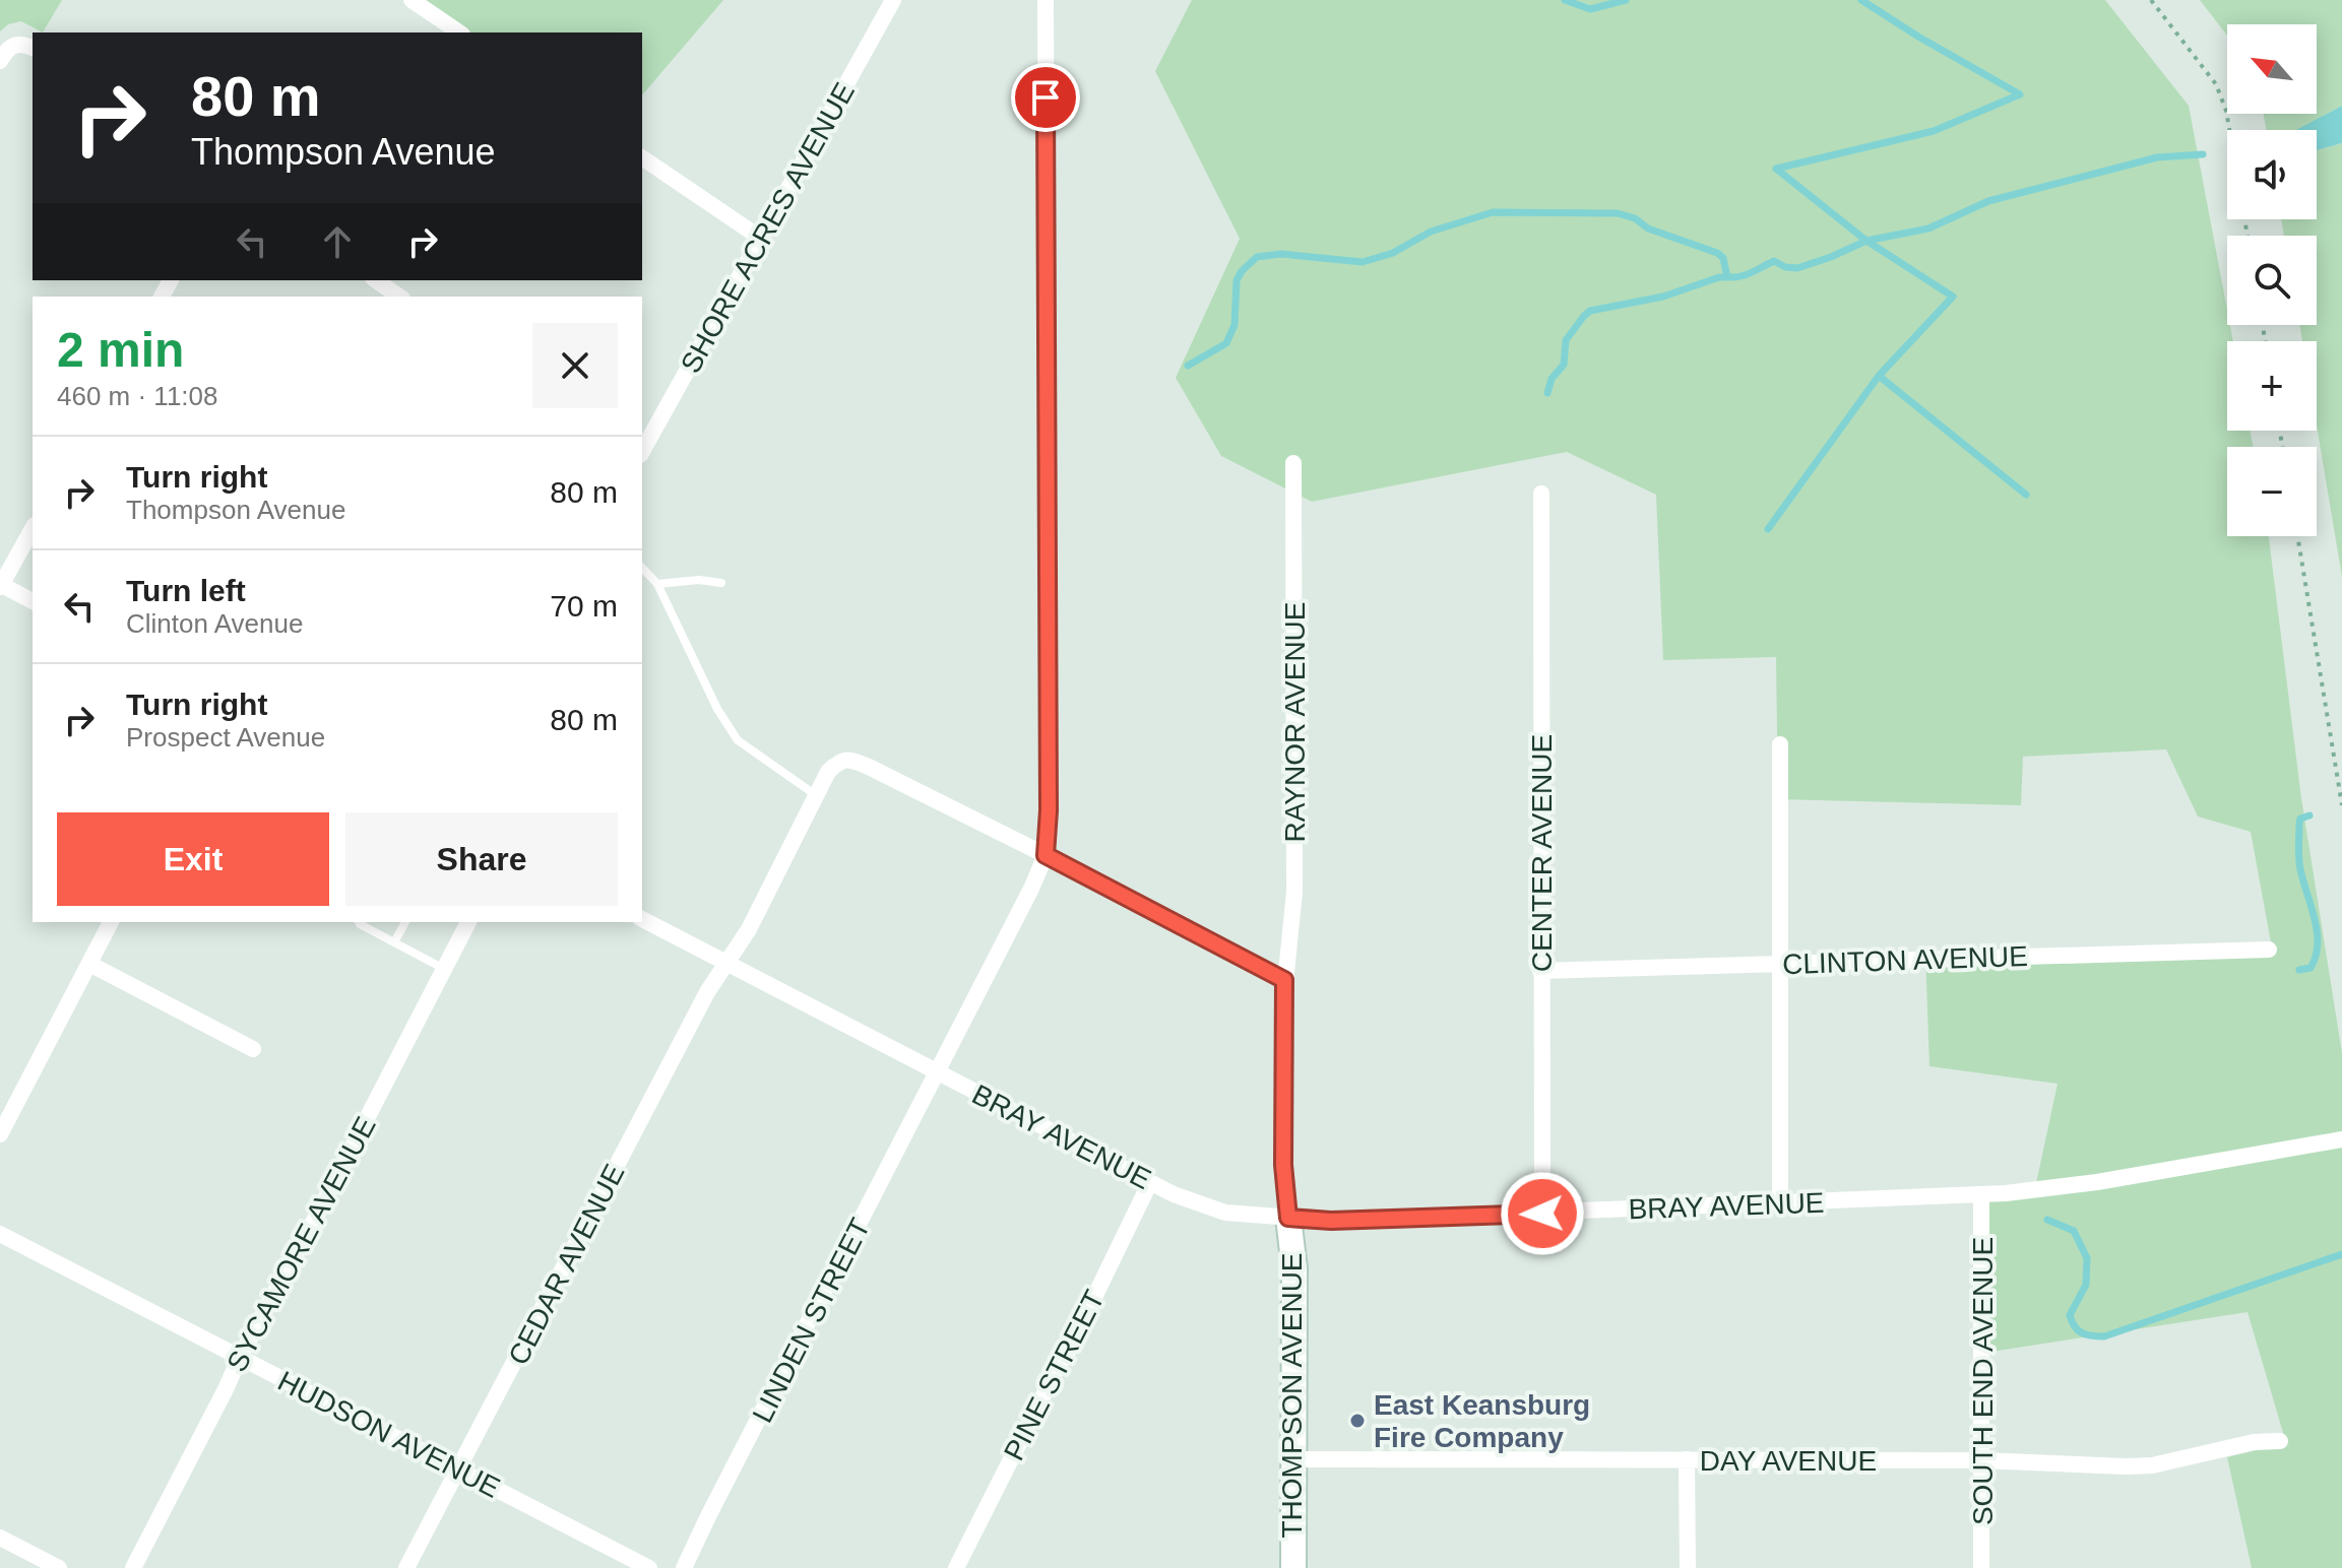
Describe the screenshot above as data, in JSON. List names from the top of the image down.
{
  "streets": {
    "street": [
      "SHORE ACRES AVENUE",
      "RAYNOR AVENUE",
      "CENTER AVENUE",
      "CLINTON AVENUE",
      "BRAY AVENUE",
      "SYCAMORE AVENUE",
      "CEDAR AVENUE",
      "LINDEN STREET",
      "PINE STREET",
      "SOUTH END AVENUE",
      "THOMPSON AVENUE",
      "HUDSON AVENUE",
      "DAY AVENUE"
    ]
  },
  "crossings": [
    ["RAYNOR AVENUE", "THOMPSON AVENUE"],
    ["CENTER AVENUE", "CLINTON AVENUE"],
    ["CENTER AVENUE", "BRAY AVENUE"],
    ["BRAY AVENUE", "CEDAR AVENUE"],
    ["BRAY AVENUE", "LINDEN STREET"],
    ["BRAY AVENUE", "PINE STREET"],
    ["BRAY AVENUE", "SOUTH END AVENUE"],
    ["BRAY AVENUE", "THOMPSON AVENUE"],
    ["SYCAMORE AVENUE", "HUDSON AVENUE"],
    ["CEDAR AVENUE", "LINDEN STREET"],
    ["CEDAR AVENUE", "HUDSON AVENUE"],
    ["SOUTH END AVENUE", "DAY AVENUE"],
    ["THOMPSON AVENUE", "DAY AVENUE"]
  ],
  "places": ["East Keansburg Fire Company"],
  "north": "top left",
  "page": {
    "map_buttons": ["+", "−"],
    "turn": ["80 m", "Thompson Avenue"],
    "heading": ["2 min", "460 m · 11:08"],
    "list": [
      {
        "name": "Turn right",
        "note": "Thompson Avenue",
        "value": "80 m"
      },
      {
        "name": "Turn left",
        "note": "Clinton Avenue",
        "value": "70 m"
      },
      {
        "name": "Turn right",
        "note": "Prospect Avenue",
        "value": "80 m"
      }
    ],
    "buttons": ["Exit", "Share"]
  }
}
